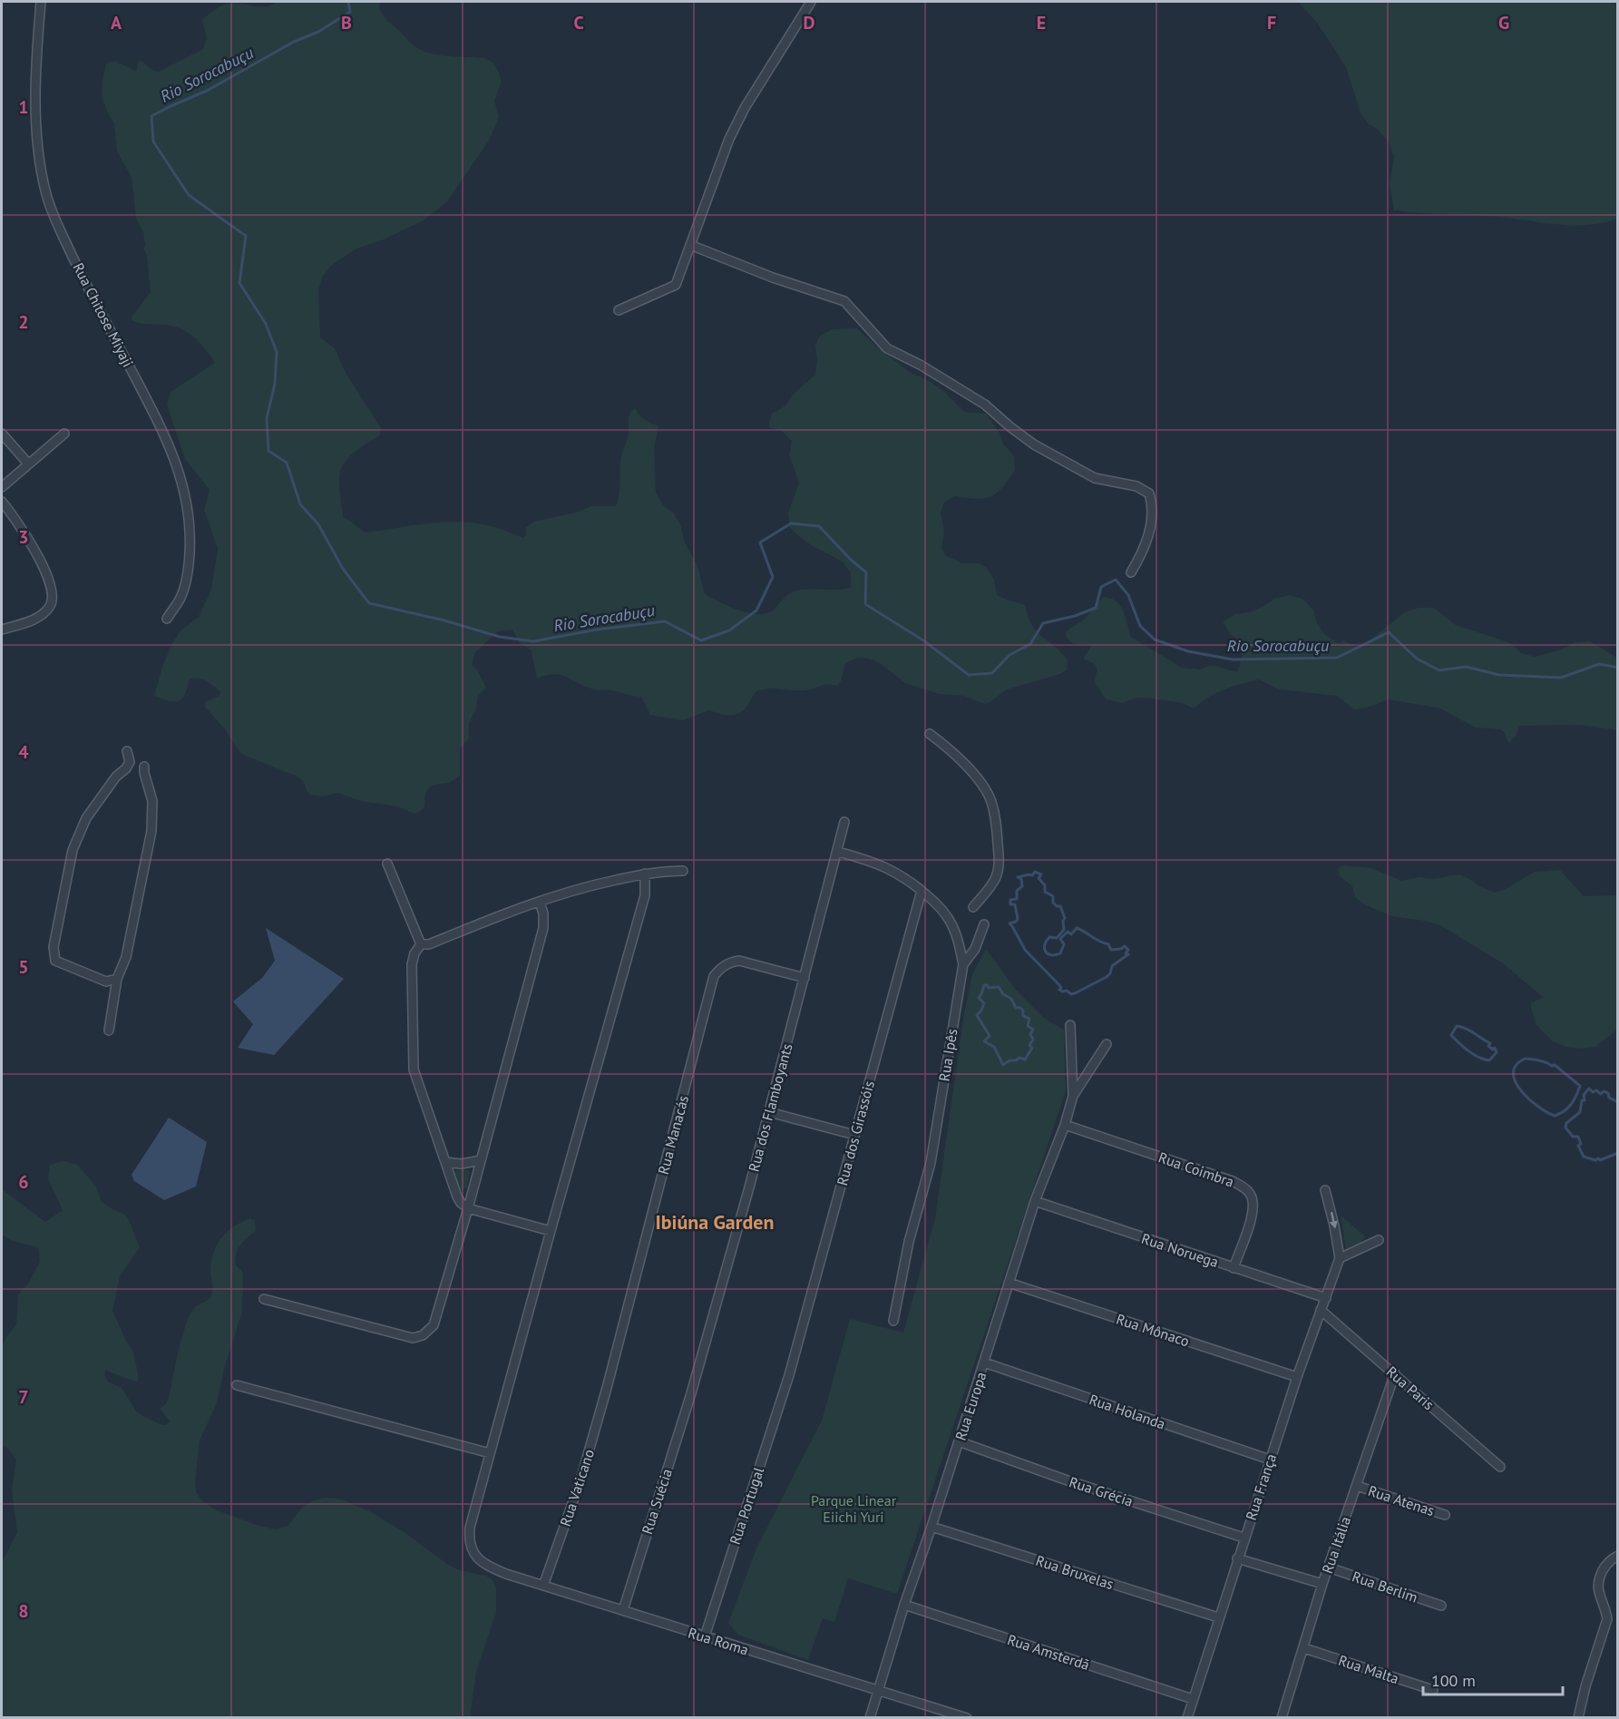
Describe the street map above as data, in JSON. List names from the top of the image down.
{
  "streets": {
    "street": [
      "Rua Chitose Miyaji",
      "Rua Ipês",
      "Rua dos Flamboyants",
      "Rua dos Girassóis",
      "Rua Manacás",
      "Rua Coimbra",
      "Rua Noruega",
      "Rua Mônaco",
      "Rua Paris",
      "Rua Europa",
      "Rua Holanda",
      "Rua França",
      "Rua Vaticano",
      "Rua Grécia",
      "Rua Atenas",
      "Rua Suécia",
      "Rua Portugal",
      "Rua Itália",
      "Rua Bruxelas",
      "Rua Berlim",
      "Rua Roma",
      "Rua Amsterdã",
      "Rua Malta"
    ]
  },
  "crossings": [
    ["Rua Ipês", "Rua dos Flamboyants"],
    ["Rua Ipês", "Rua dos Girassóis"],
    ["Rua dos Flamboyants", "Rua Manacás"],
    ["Rua dos Flamboyants", "Rua Suécia"],
    ["Rua dos Girassóis", "Rua Portugal"],
    ["Rua Manacás", "Rua Vaticano"],
    ["Rua Coimbra", "Rua Noruega"],
    ["Rua Coimbra", "Rua Europa"],
    ["Rua Noruega", "Rua Europa"],
    ["Rua Noruega", "Rua França"],
    ["Rua Mônaco", "Rua Europa"],
    ["Rua Mônaco", "Rua França"],
    ["Rua Paris", "Rua França"],
    ["Rua Paris", "Rua Itália"],
    ["Rua Europa", "Rua Holanda"],
    ["Rua Europa", "Rua Grécia"],
    ["Rua Europa", "Rua Bruxelas"],
    ["Rua Europa", "Rua Roma"],
    ["Rua Europa", "Rua Amsterdã"],
    ["Rua Holanda", "Rua França"],
    ["Rua França", "Rua Grécia"],
    ["Rua França", "Rua Bruxelas"],
    ["Rua França", "Rua Amsterdã"],
    ["Rua Vaticano", "Rua Roma"],
    ["Rua Atenas", "Rua Itália"],
    ["Rua Suécia", "Rua Roma"],
    ["Rua Portugal", "Rua Roma"],
    ["Rua Itália", "Rua Berlim"],
    ["Rua Itália", "Rua Malta"]
  ],
  "districts": ["Ibiúna Garden"],
  "water": ["Rio Sorocabuçu"],
  "parks": ["Parque Linear Eiichi Yuri"],
  "scale_bar": "100 m",
  "grid": {
    "columns": [
      "A",
      "B",
      "C",
      "D",
      "E",
      "F",
      "G"
    ],
    "rows": [
      "1",
      "2",
      "3",
      "4",
      "5",
      "6",
      "7",
      "8"
    ]
  }
}
